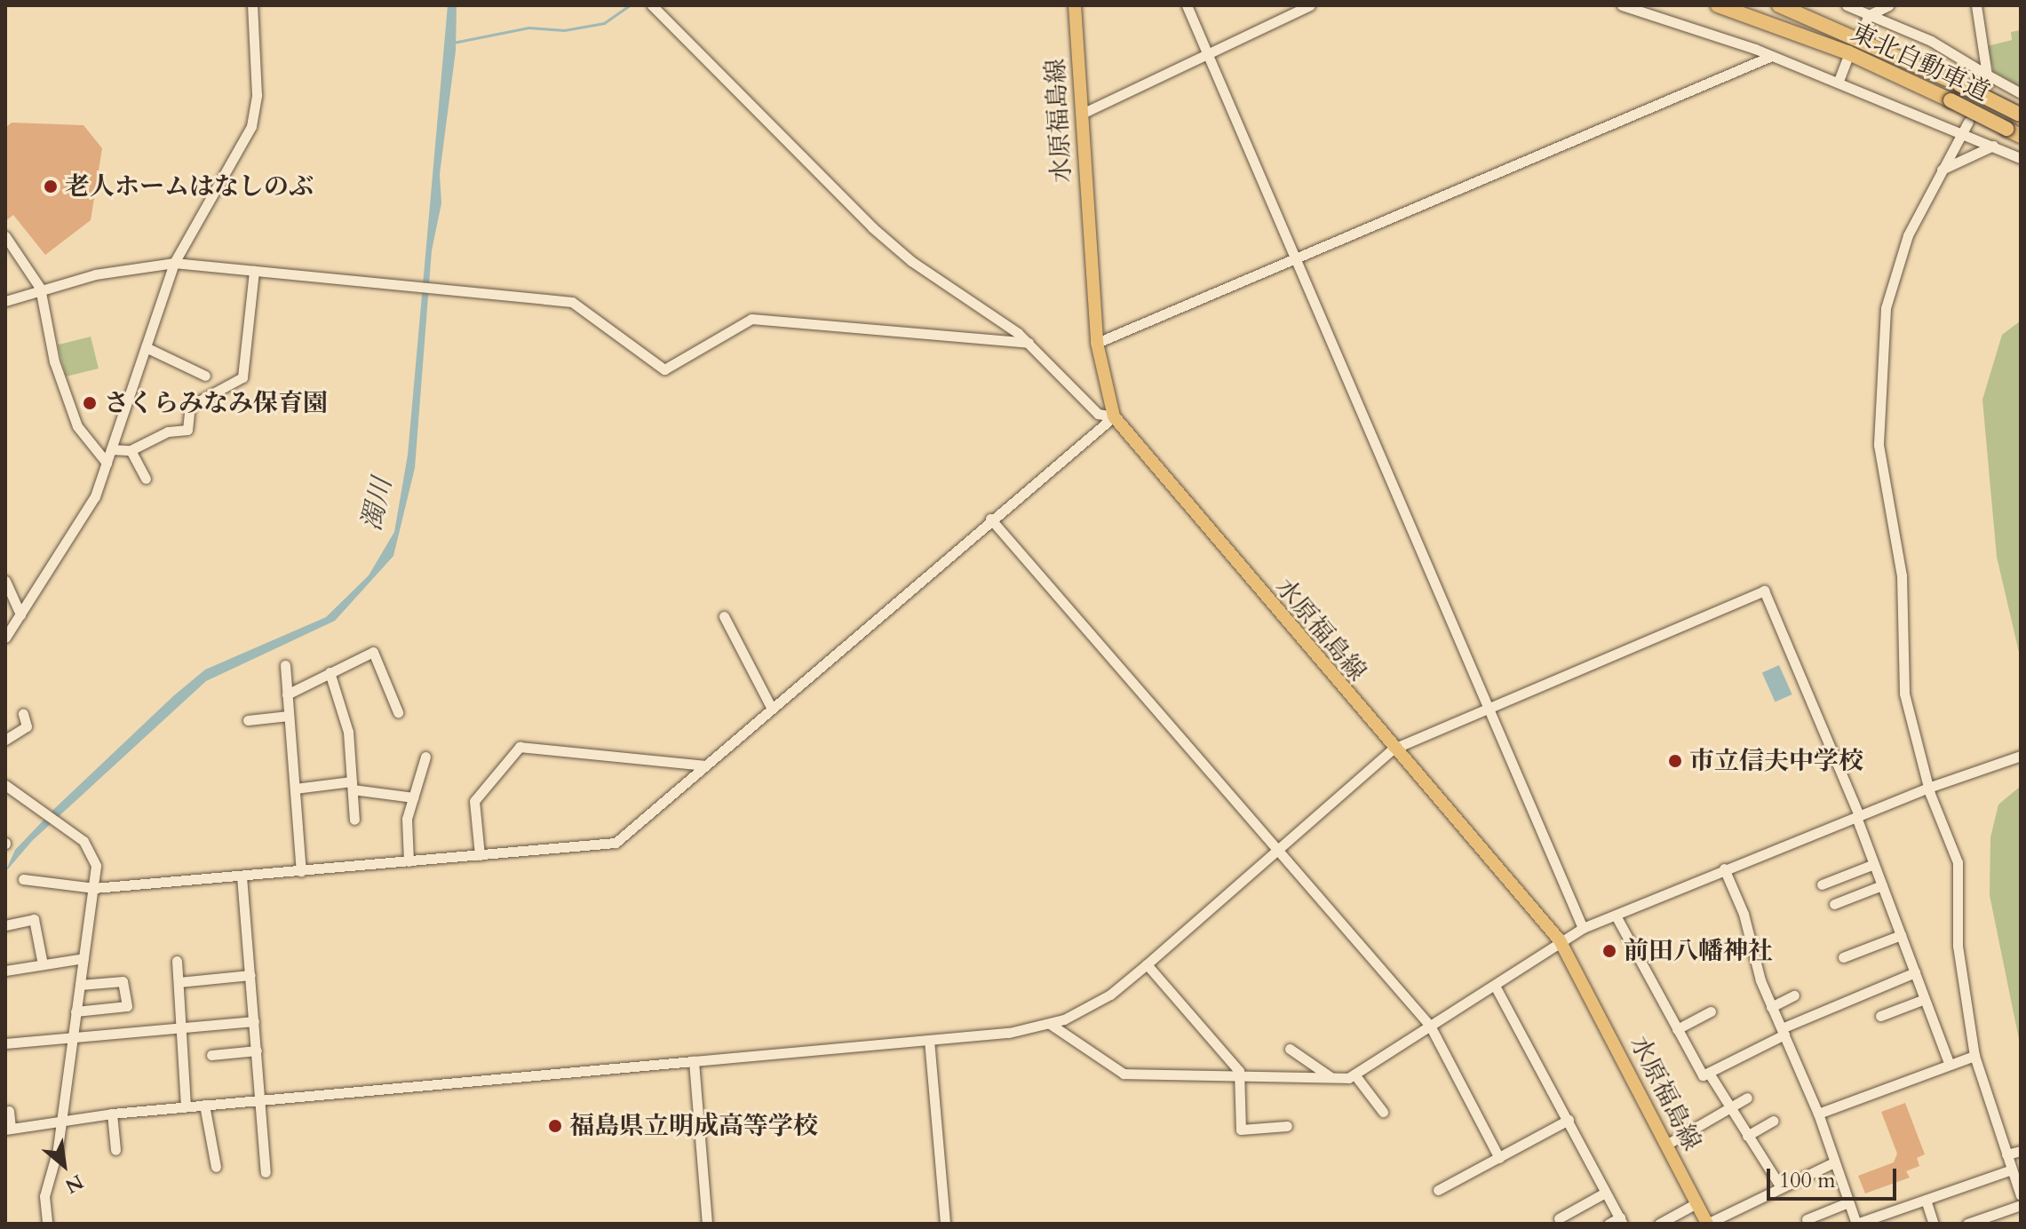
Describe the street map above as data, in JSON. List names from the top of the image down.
{
  "streets": {
    "highway": ["東北自動車道"],
    "main road": ["水原福島線"]
  },
  "water": ["濁川"],
  "places": [
    "老人ホームはなしのぶ",
    "さくらみなみ保育園",
    "市立信夫中学校",
    "前田八幡神社",
    "福島県立明成高等学校"
  ],
  "scale_bar": "100 m",
  "north": "bottom right"
}
